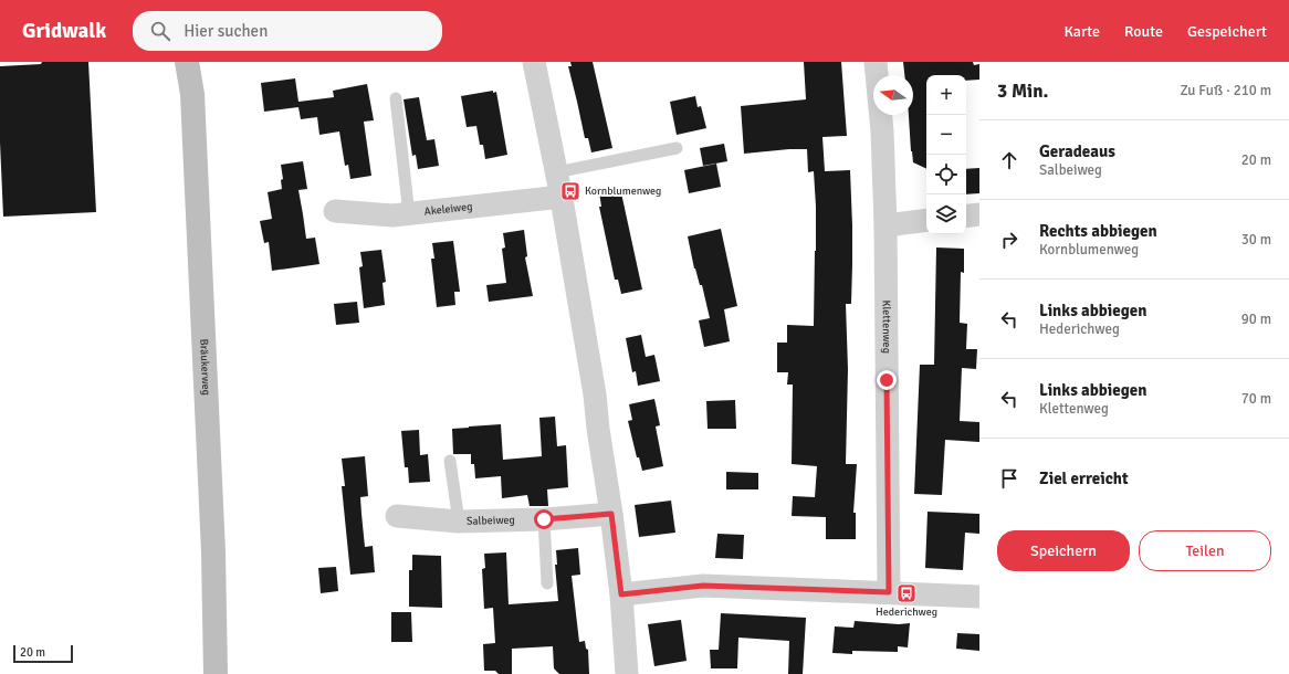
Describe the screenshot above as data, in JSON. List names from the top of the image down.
{
  "streets": {
    "main road": ["Bräukerweg"],
    "street": ["Akeleiweg", "Klettenweg", "Salbeiweg"]
  },
  "places": {
    "bus stop": ["Kornblumenweg", "Hederichweg"]
  },
  "scale_bar": "20 m",
  "north": "left",
  "page": {
    "header": "Gridwalk",
    "search": "Hier suchen",
    "nav": ["Karte", "Route", "Gespeichert"],
    "heading": ["3 Min.", "Zu Fuß · 210 m"],
    "map_buttons": ["+", "−"],
    "list": [
      ["Geradeaus", "Salbeiweg", "20 m"],
      ["Rechts abbiegen", "Kornblumenweg", "30 m"],
      ["Links abbiegen", "Hederichweg", "90 m"],
      ["Links abbiegen", "Klettenweg", "70 m"],
      "Ziel erreicht"
    ],
    "buttons": ["Speichern", "Teilen"],
    "scale": "20 m"
  }
}
